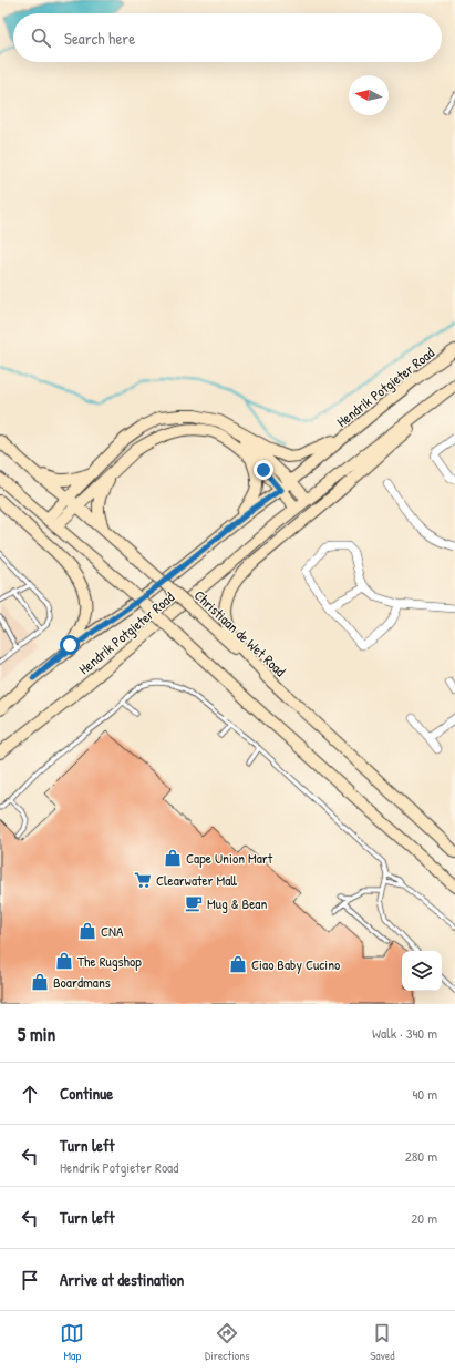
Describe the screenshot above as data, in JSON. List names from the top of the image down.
{
  "streets": {
    "main road": ["Hendrik Potgieter Road", "Christiaan de Wet Road"]
  },
  "places": {
    "shop": [
      "Cape Union Mart",
      "CNA",
      "The Rugshop",
      "Ciao Baby Cucino",
      "Boardmans"
    ],
    "supermarket": ["Clearwater Mall"],
    "cafe": ["Mug & Bean"]
  },
  "north": "left",
  "page": {
    "search": "Search here",
    "heading": ["5 min", "Walk · 340 m"],
    "list": [
      ["Continue", "40 m"],
      ["Turn left", "Hendrik Potgieter Road", "280 m"],
      ["Turn left", "20 m"],
      "Arrive at destination"
    ],
    "nav": ["Map", "Directions", "Saved"]
  }
}
